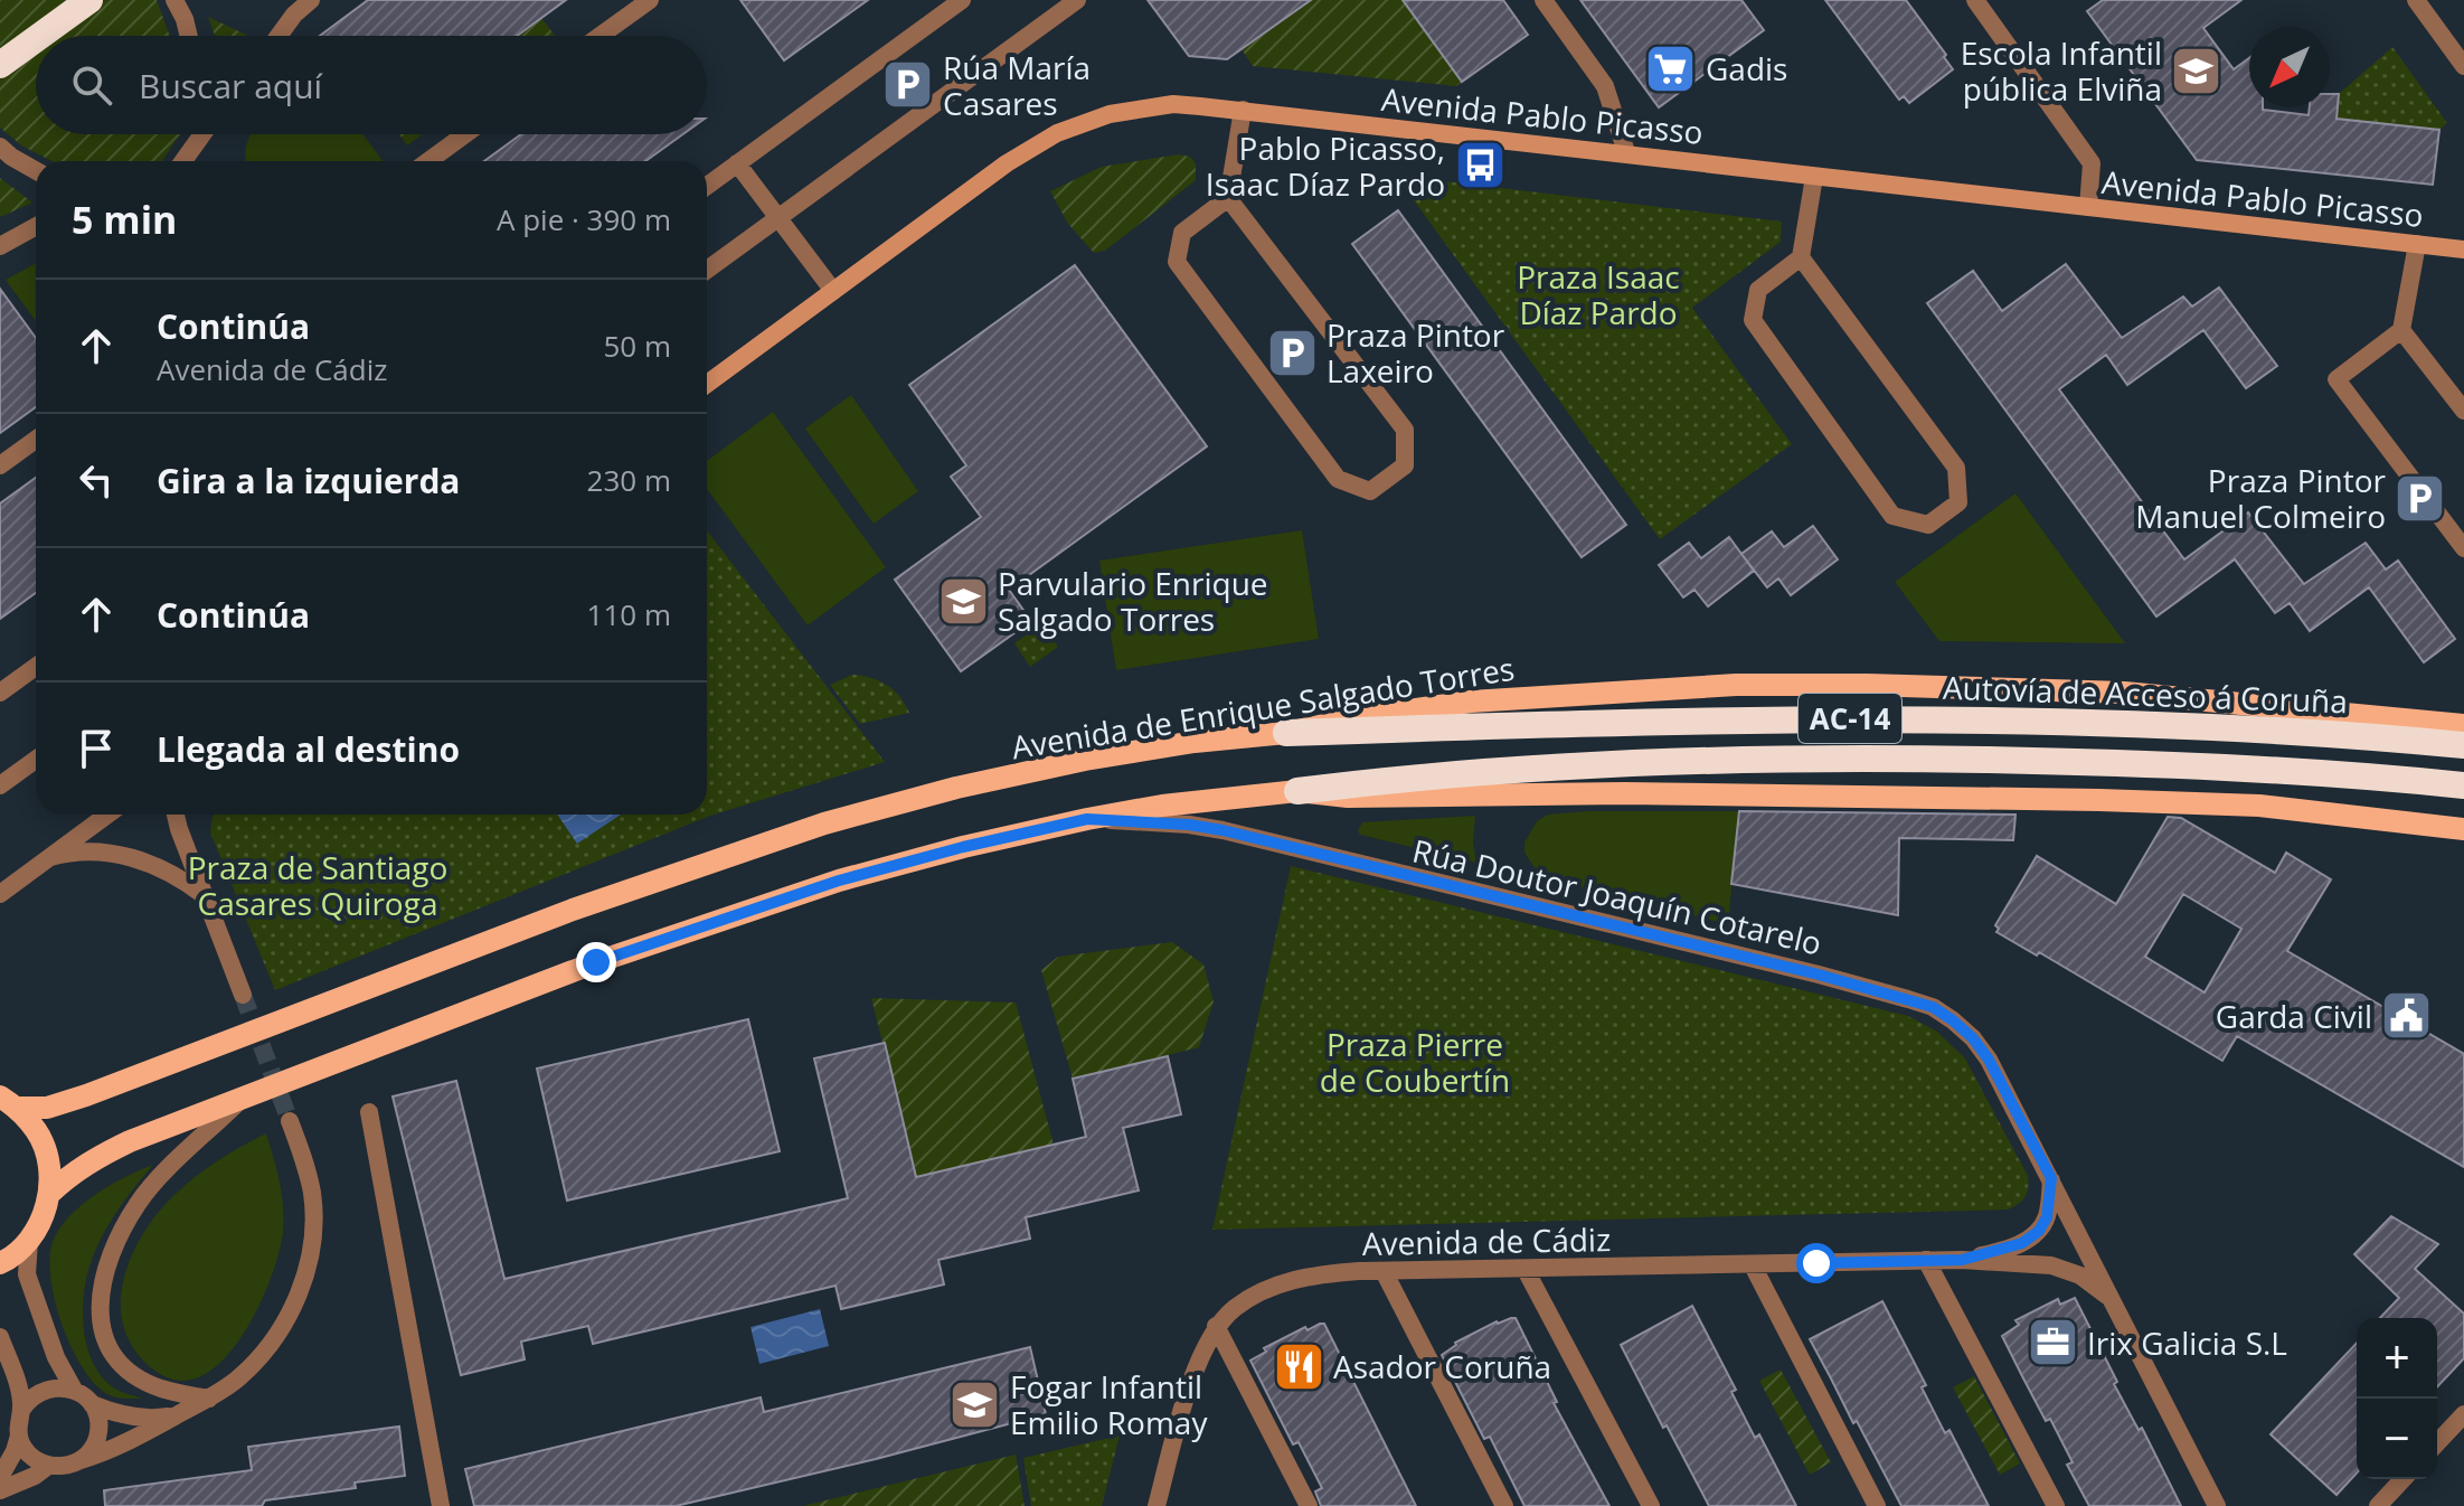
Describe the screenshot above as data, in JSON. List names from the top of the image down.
{
  "streets": {
    "highway": ["Autovía de Acceso á Coruña", "AC-14"],
    "main road": ["Avenida de Enrique Salgado Torres"],
    "street": ["Avenida Pablo Picasso", "Rúa Doutor Joaquín Cotarelo", "Avenida de Cádiz"]
  },
  "crossings": [
    ["Autovía de Acceso á Coruña", "Avenida de Enrique Salgado Torres"],
    ["Rúa Doutor Joaquín Cotarelo", "Avenida de Cádiz"]
  ],
  "parks": ["Praza Isaac Díaz Pardo", "Praza de Santiago Casares Quiroga", "Praza Pierre de Coubertín"],
  "places": {
    "supermarket": ["Gadis"],
    "school or university": ["Escola Infantil pública Elviña", "Parvulario Enrique Salgado Torres", "Fogar Infantil Emilio Romay"],
    "parking": ["Rúa María Casares", "Praza Pintor Laxeiro", "Praza Pintor Manuel Colmeiro"],
    "bus stop": ["Pablo Picasso, Isaac Díaz Pardo"],
    "public building": ["Garda Civil"],
    "office": ["Irix Galicia S.L"],
    "restaurant": ["Asador Coruña"]
  },
  "north": "bottom left",
  "page": {
    "search": "Buscar aquí",
    "heading": ["5 min", "A pie · 390 m"],
    "list": [
      ["Continúa", "Avenida de Cádiz", "50 m"],
      ["Gira a la izquierda", "230 m"],
      ["Continúa", "110 m"],
      "Llegada al destino"
    ],
    "map_buttons": ["+", "−"]
  }
}
